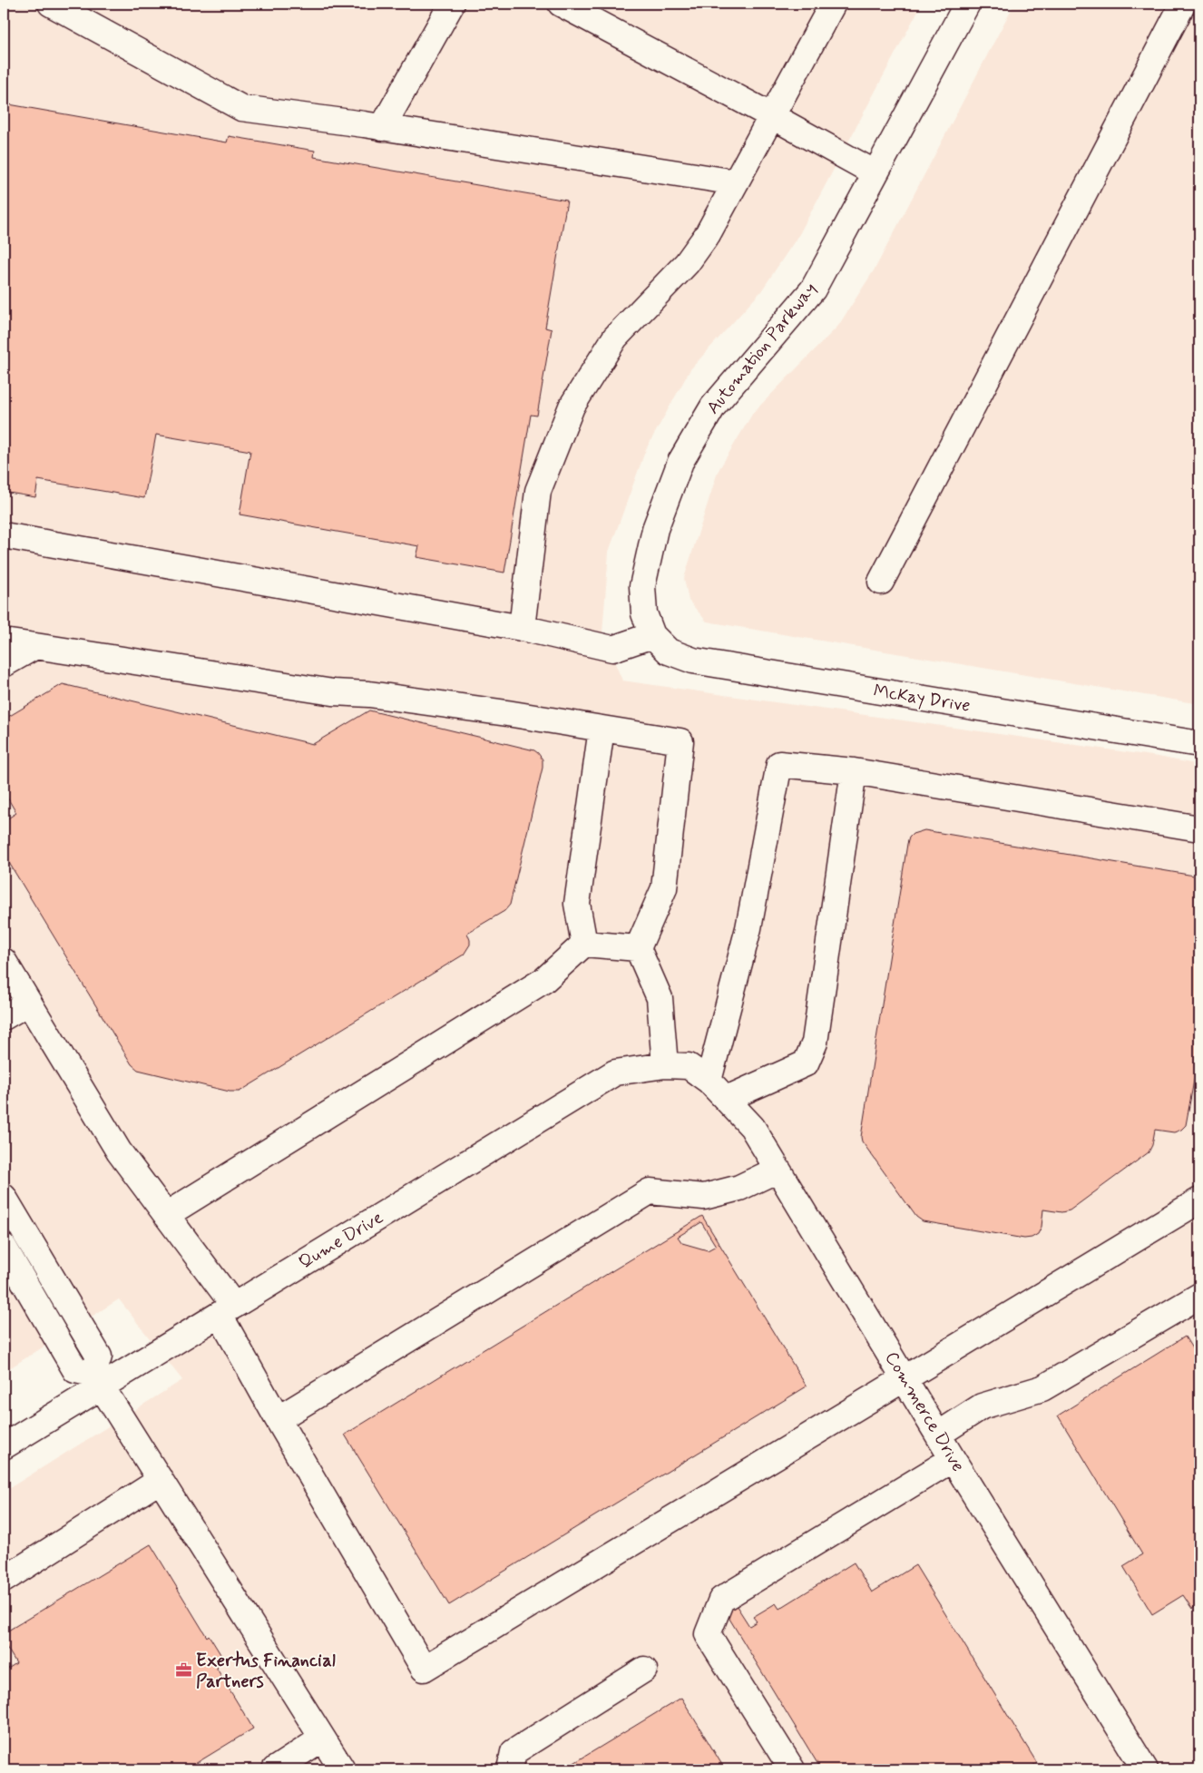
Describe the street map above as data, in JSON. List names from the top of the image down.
{
  "streets": {
    "street": [
      "Automation Parkway",
      "McKay Drive",
      "Qume Drive",
      "Commerce Drive"
    ]
  },
  "crossings": [
    ["Automation Parkway", "McKay Drive"],
    ["Qume Drive", "Commerce Drive"]
  ],
  "places": {
    "office": ["Exertus Financial Partners"]
  }
}
